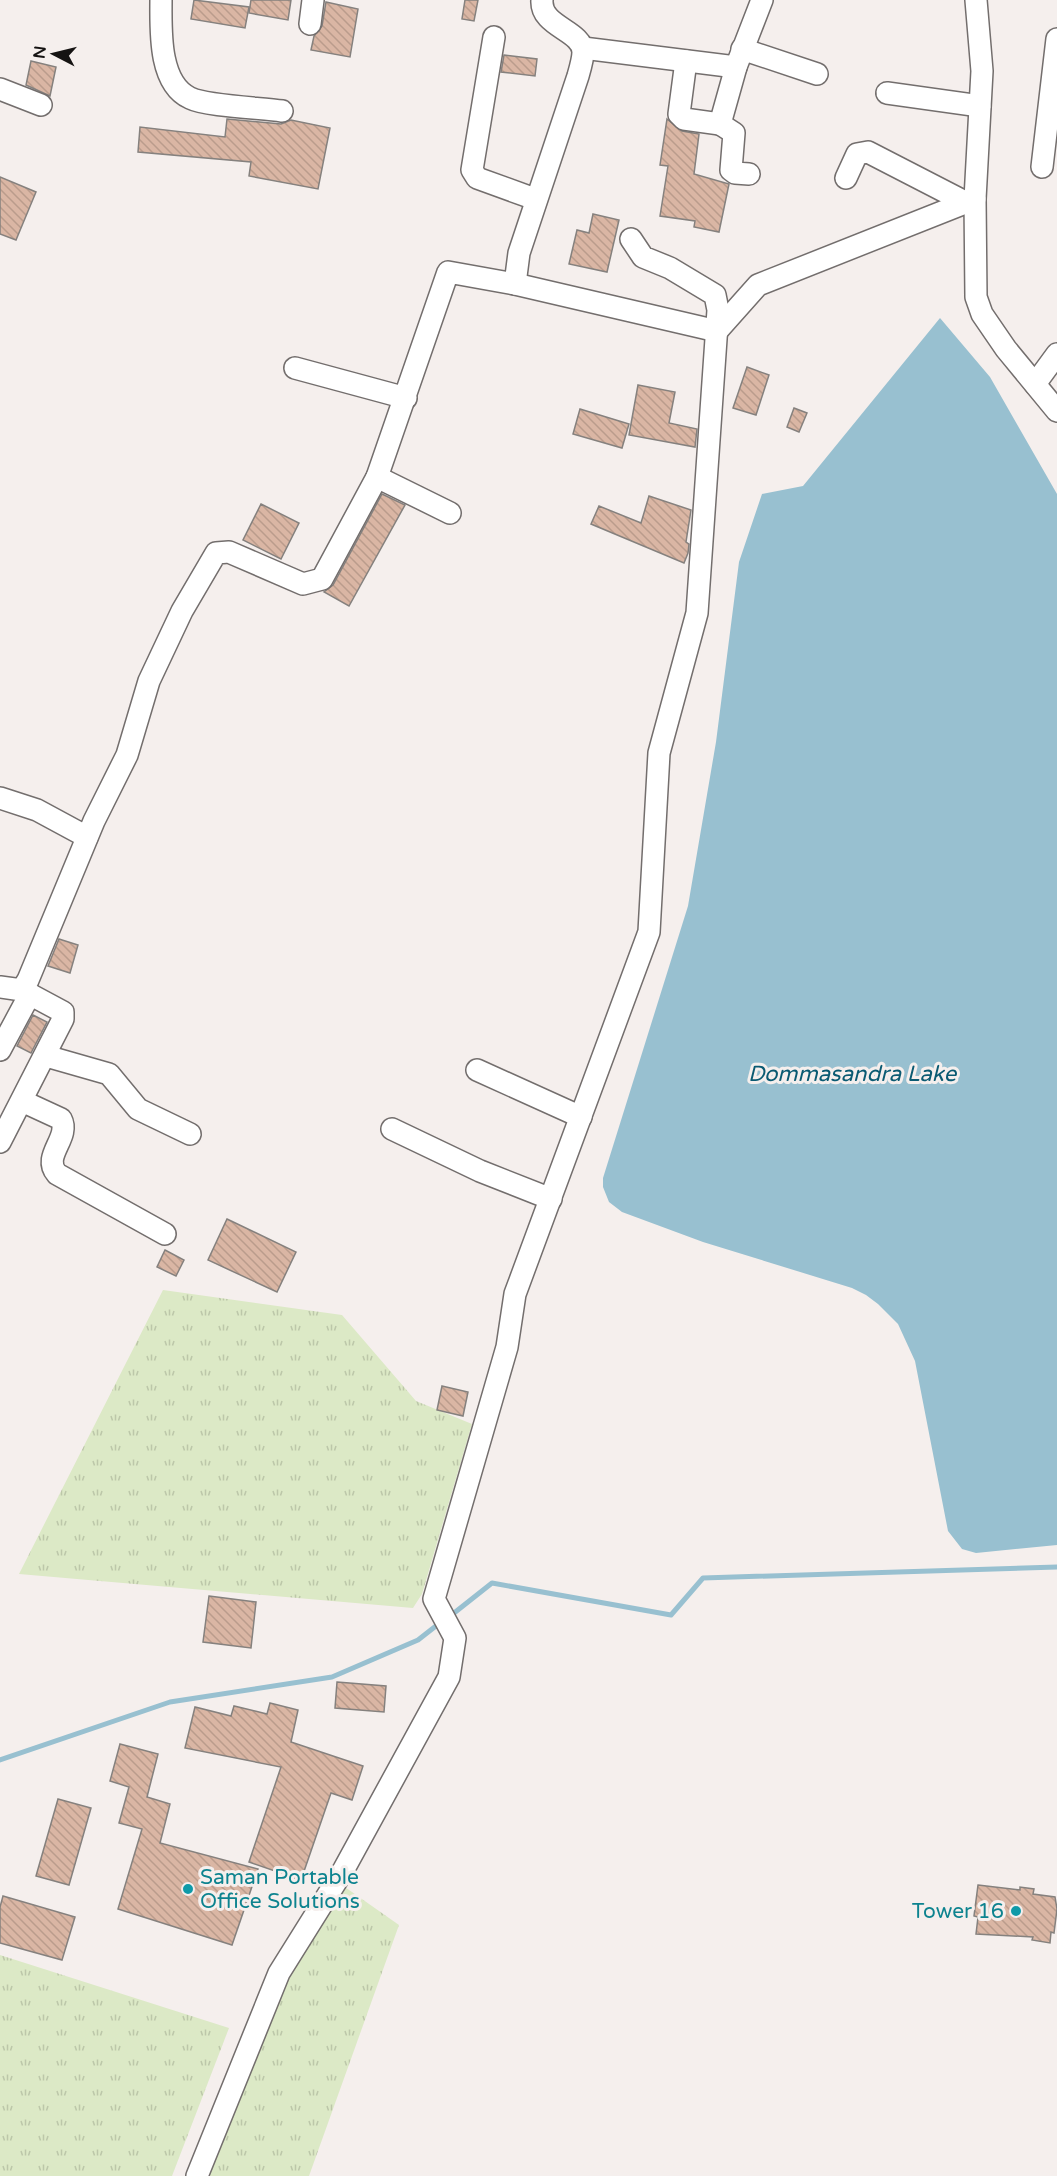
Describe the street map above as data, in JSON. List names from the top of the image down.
{
  "water": ["Dommasandra Lake"],
  "places": ["Saman Portable Office Solutions", "Tower 16"],
  "north": "left"
}
